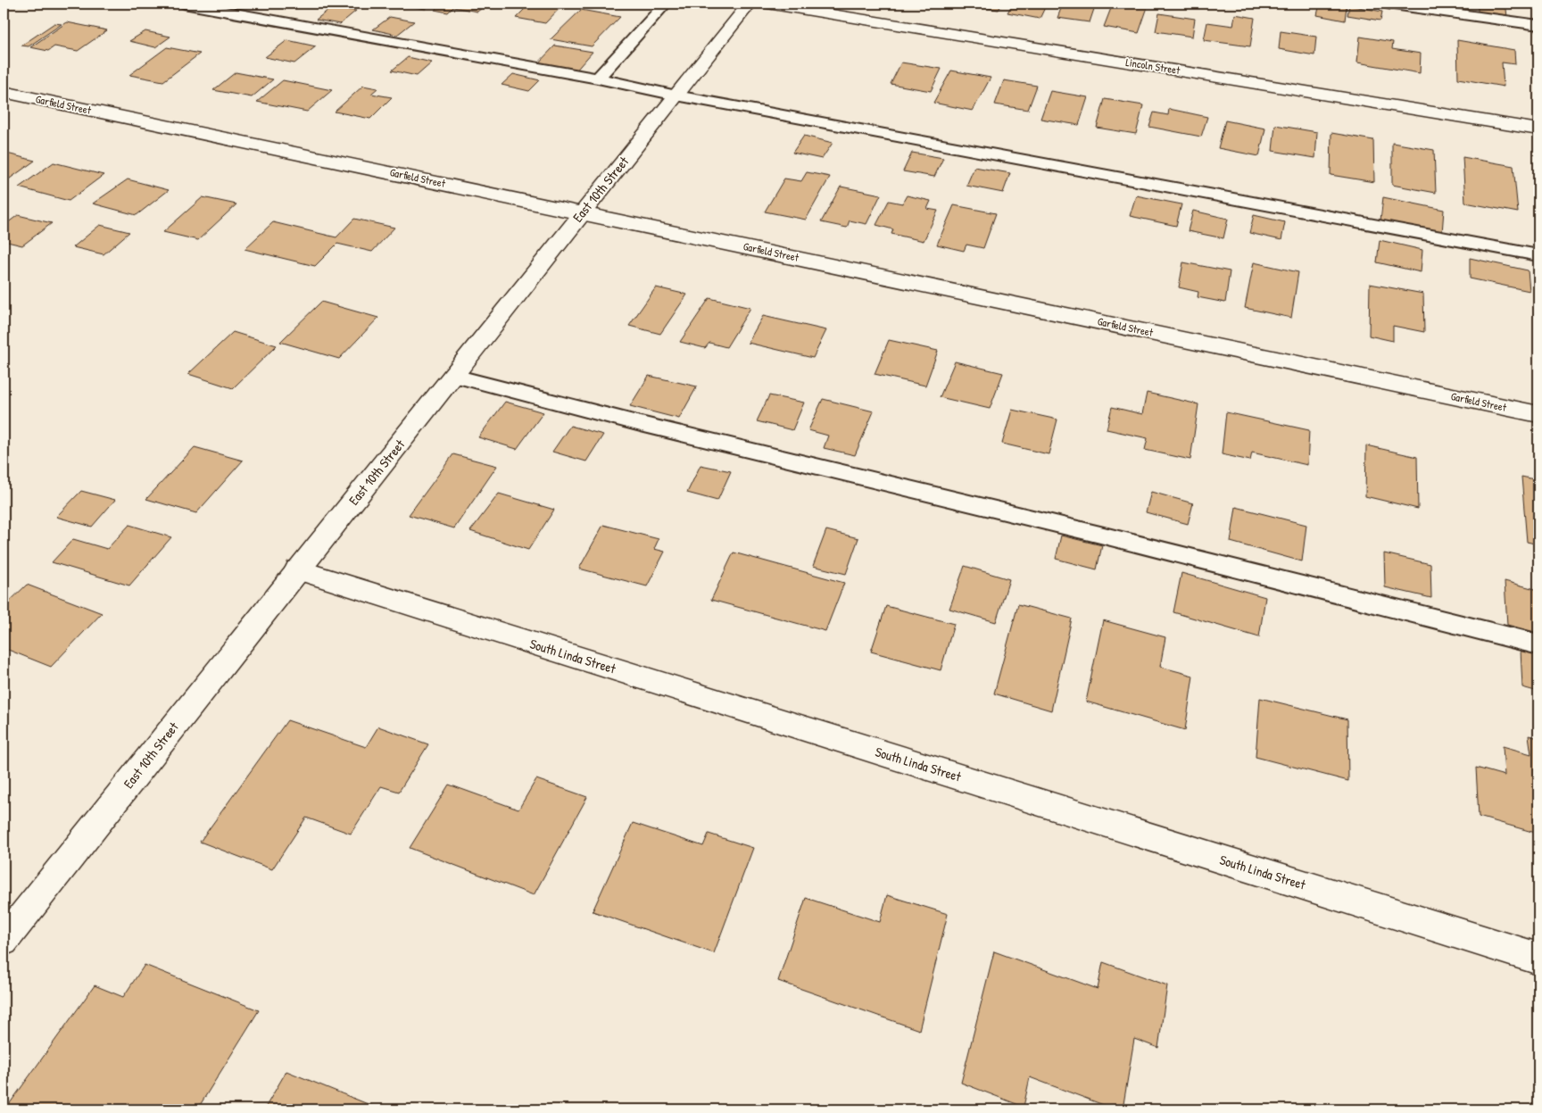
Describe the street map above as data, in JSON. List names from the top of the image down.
{
  "streets": {
    "street": [
      "Lincoln Street",
      "Garfield Street",
      "East 10th Street",
      "South Linda Street"
    ]
  },
  "crossings": [
    ["Garfield Street", "East 10th Street"],
    ["East 10th Street", "South Linda Street"]
  ]
}
